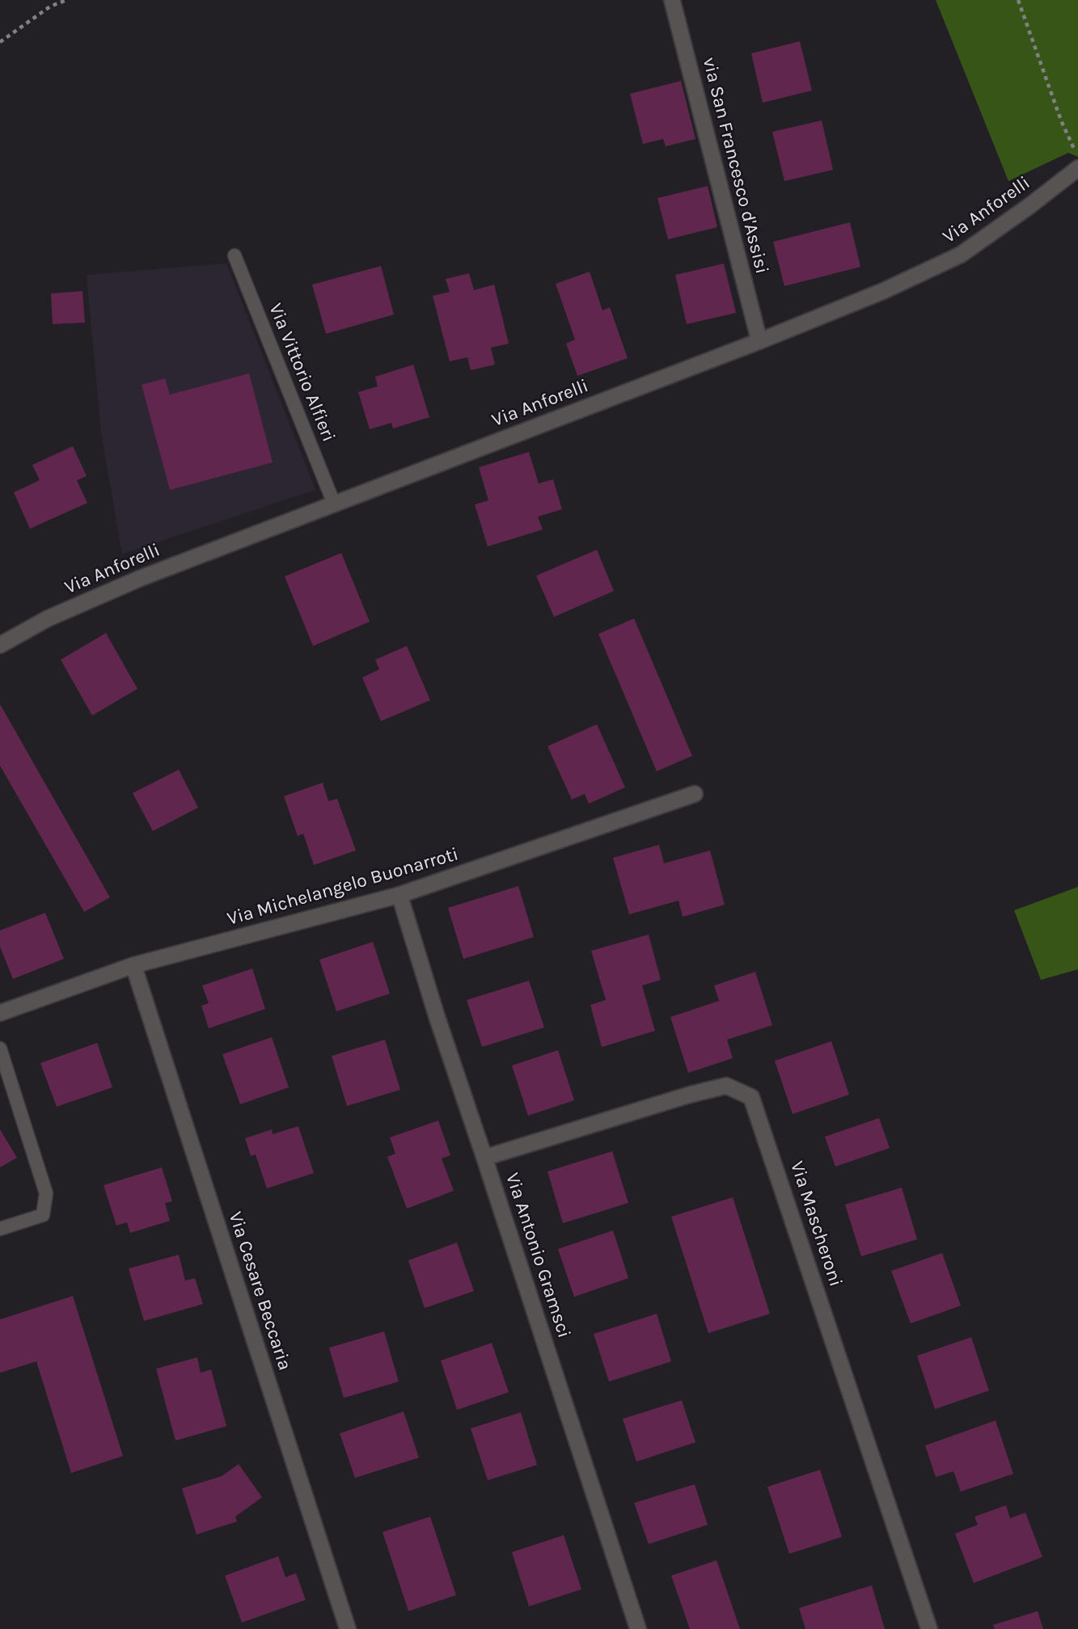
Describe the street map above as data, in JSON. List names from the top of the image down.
{
  "streets": {
    "street": [
      "via San Francesco d'Assisi",
      "Via Anforelli",
      "Via Michelangelo Buonarroti",
      "Via Mascheroni",
      "Via Antonio Gramsci",
      "Via Cesare Beccaria"
    ],
    "lane": ["Via Vittorio Alfieri"]
  },
  "crossings": [
    ["via San Francesco d'Assisi", "Via Anforelli"],
    ["Via Anforelli", "Via Vittorio Alfieri"],
    ["Via Michelangelo Buonarroti", "Via Antonio Gramsci"],
    ["Via Michelangelo Buonarroti", "Via Cesare Beccaria"],
    ["Via Mascheroni", "Via Antonio Gramsci"]
  ]
}
